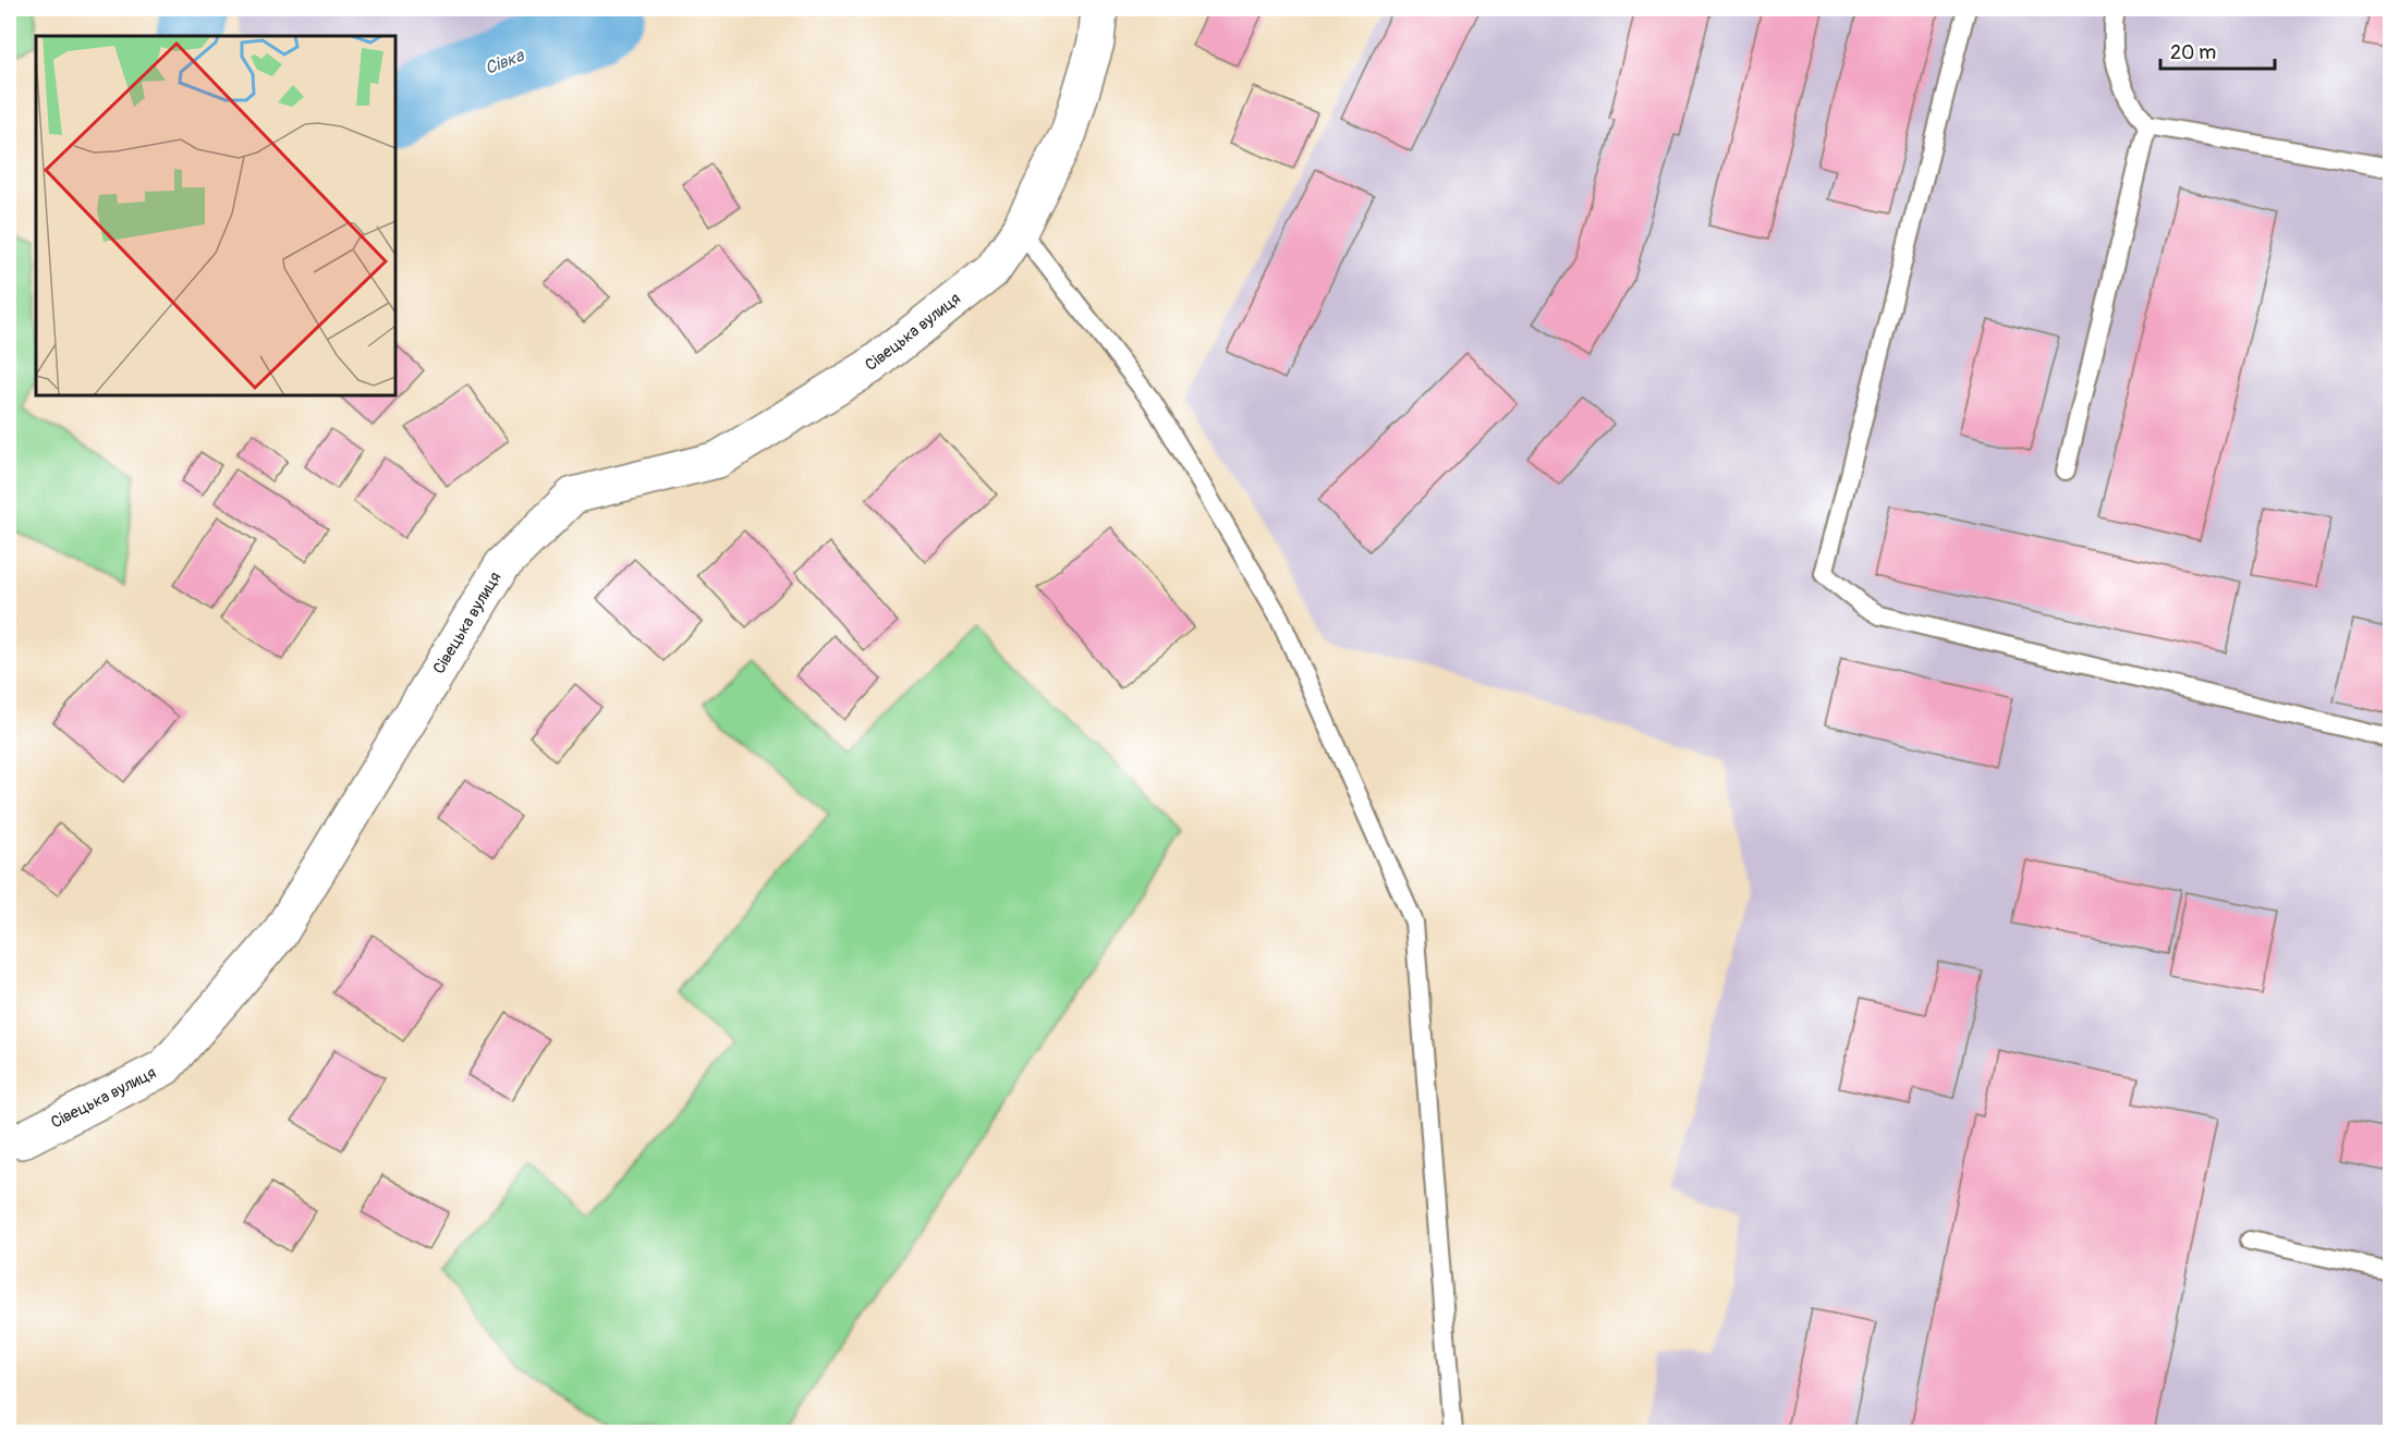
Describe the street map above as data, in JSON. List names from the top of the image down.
{
  "streets": {
    "street": ["Сівецька вулиця"]
  },
  "water": ["Сівка"],
  "scale_bar": "20 m"
}
